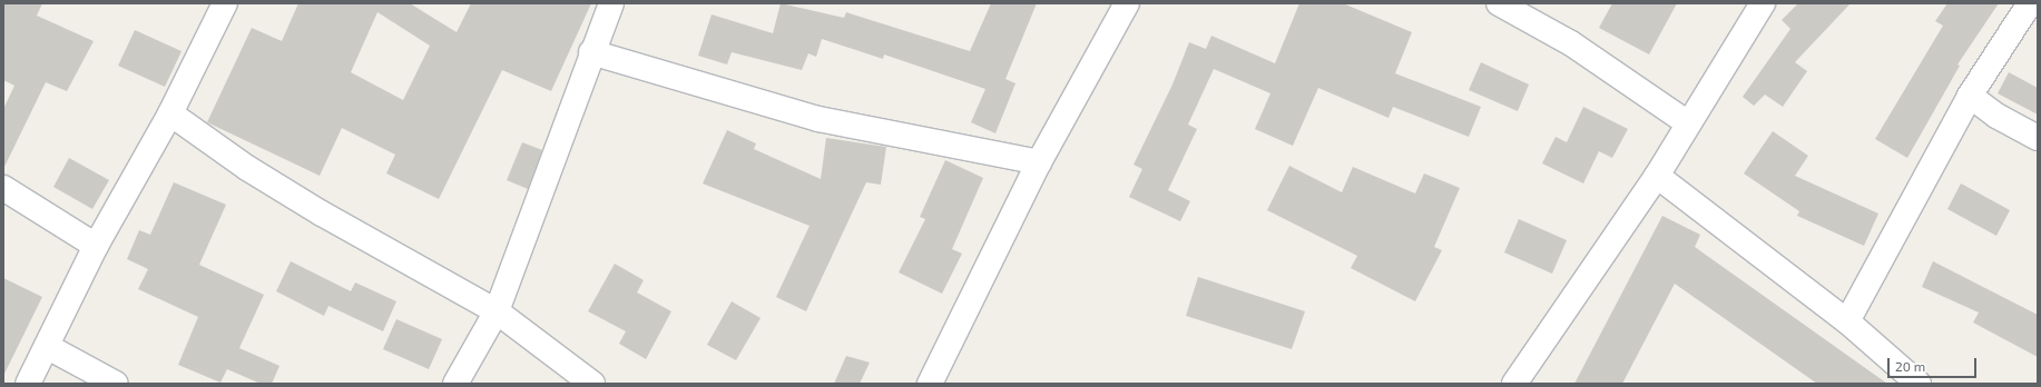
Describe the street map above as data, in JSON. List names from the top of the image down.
{
  "scale_bar": "20 m"
}
